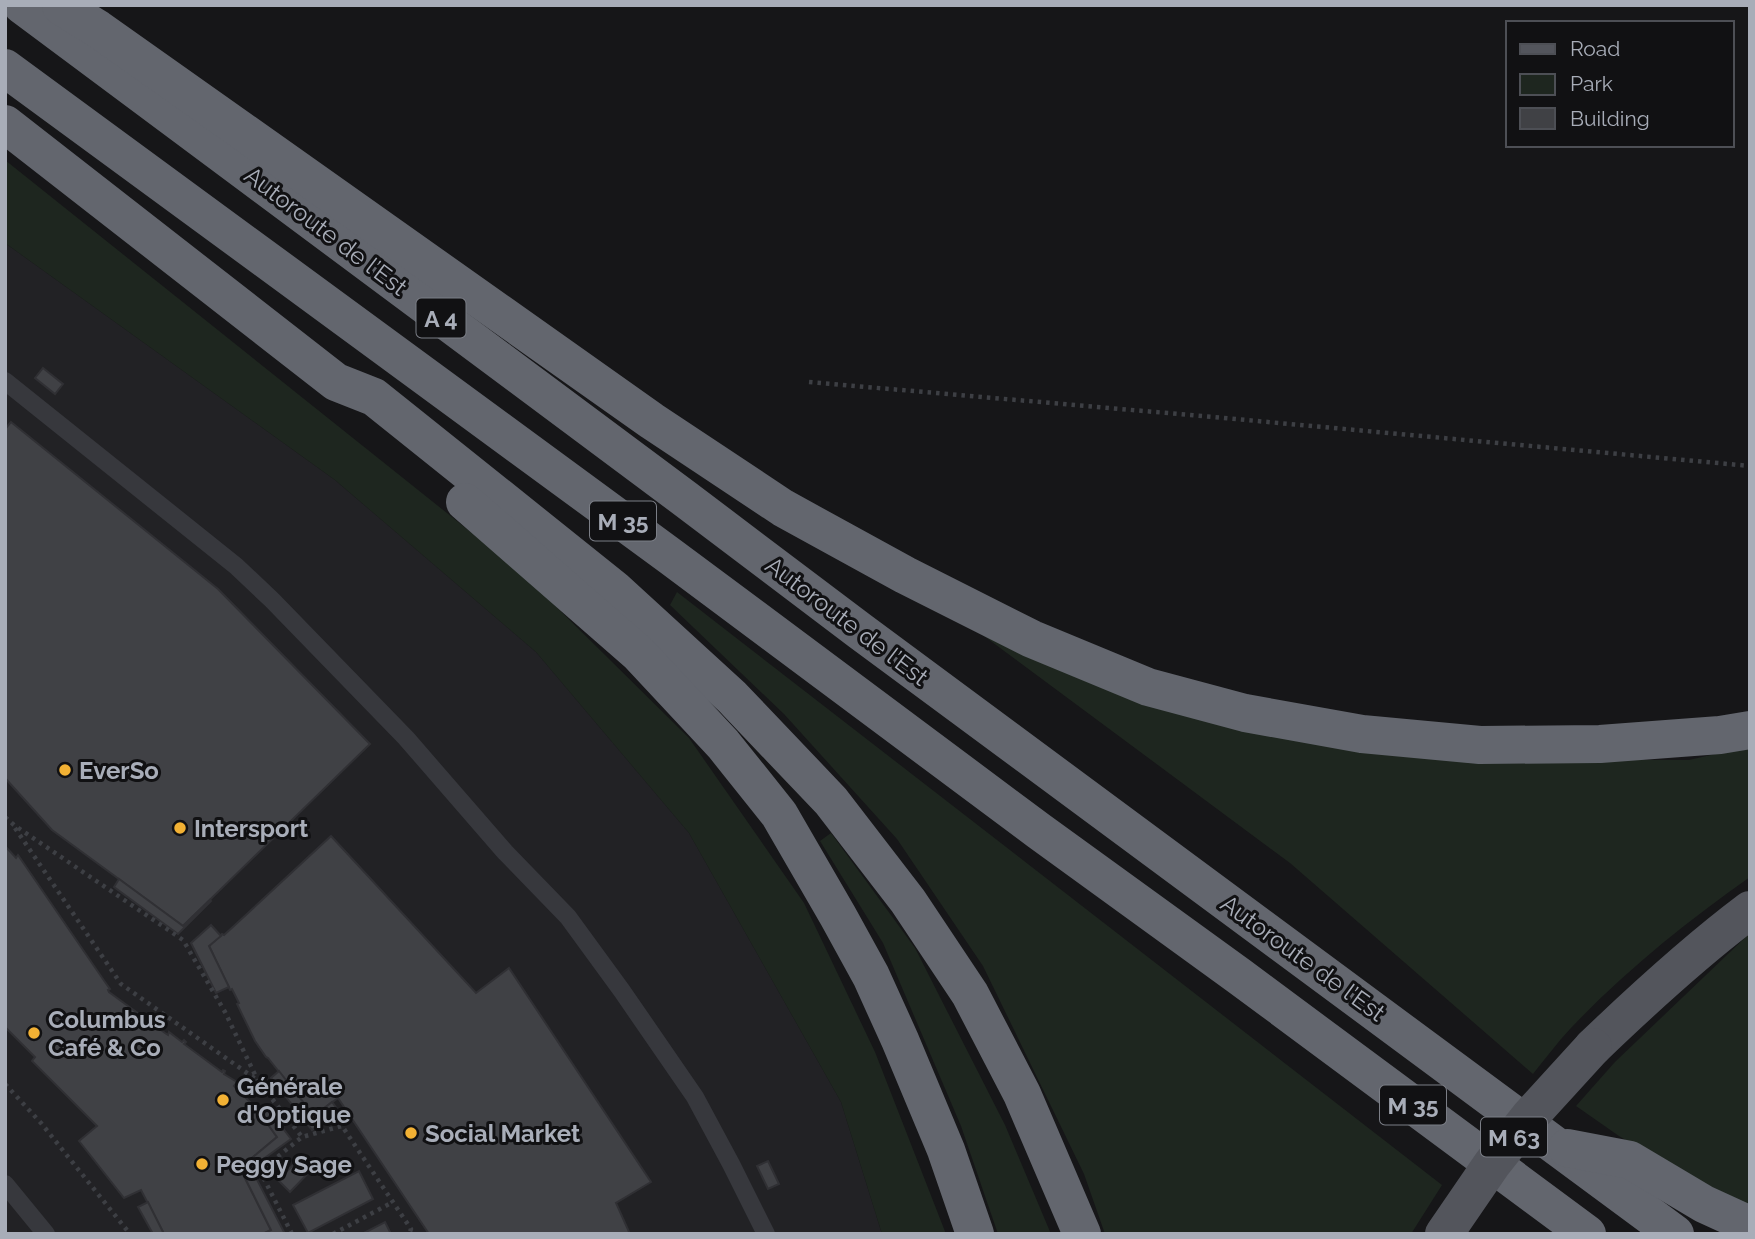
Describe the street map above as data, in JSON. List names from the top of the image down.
{
  "streets": {
    "highway": ["Autoroute de l’Est", "A 4", "M 35"],
    "main road": ["M 63"]
  },
  "places": [
    "EverSo",
    "Intersport",
    "Columbus Café & Co",
    "Générale d'Optique",
    "Social Market",
    "Peggy Sage"
  ],
  "legend": ["Road", "Park", "Building"]
}
